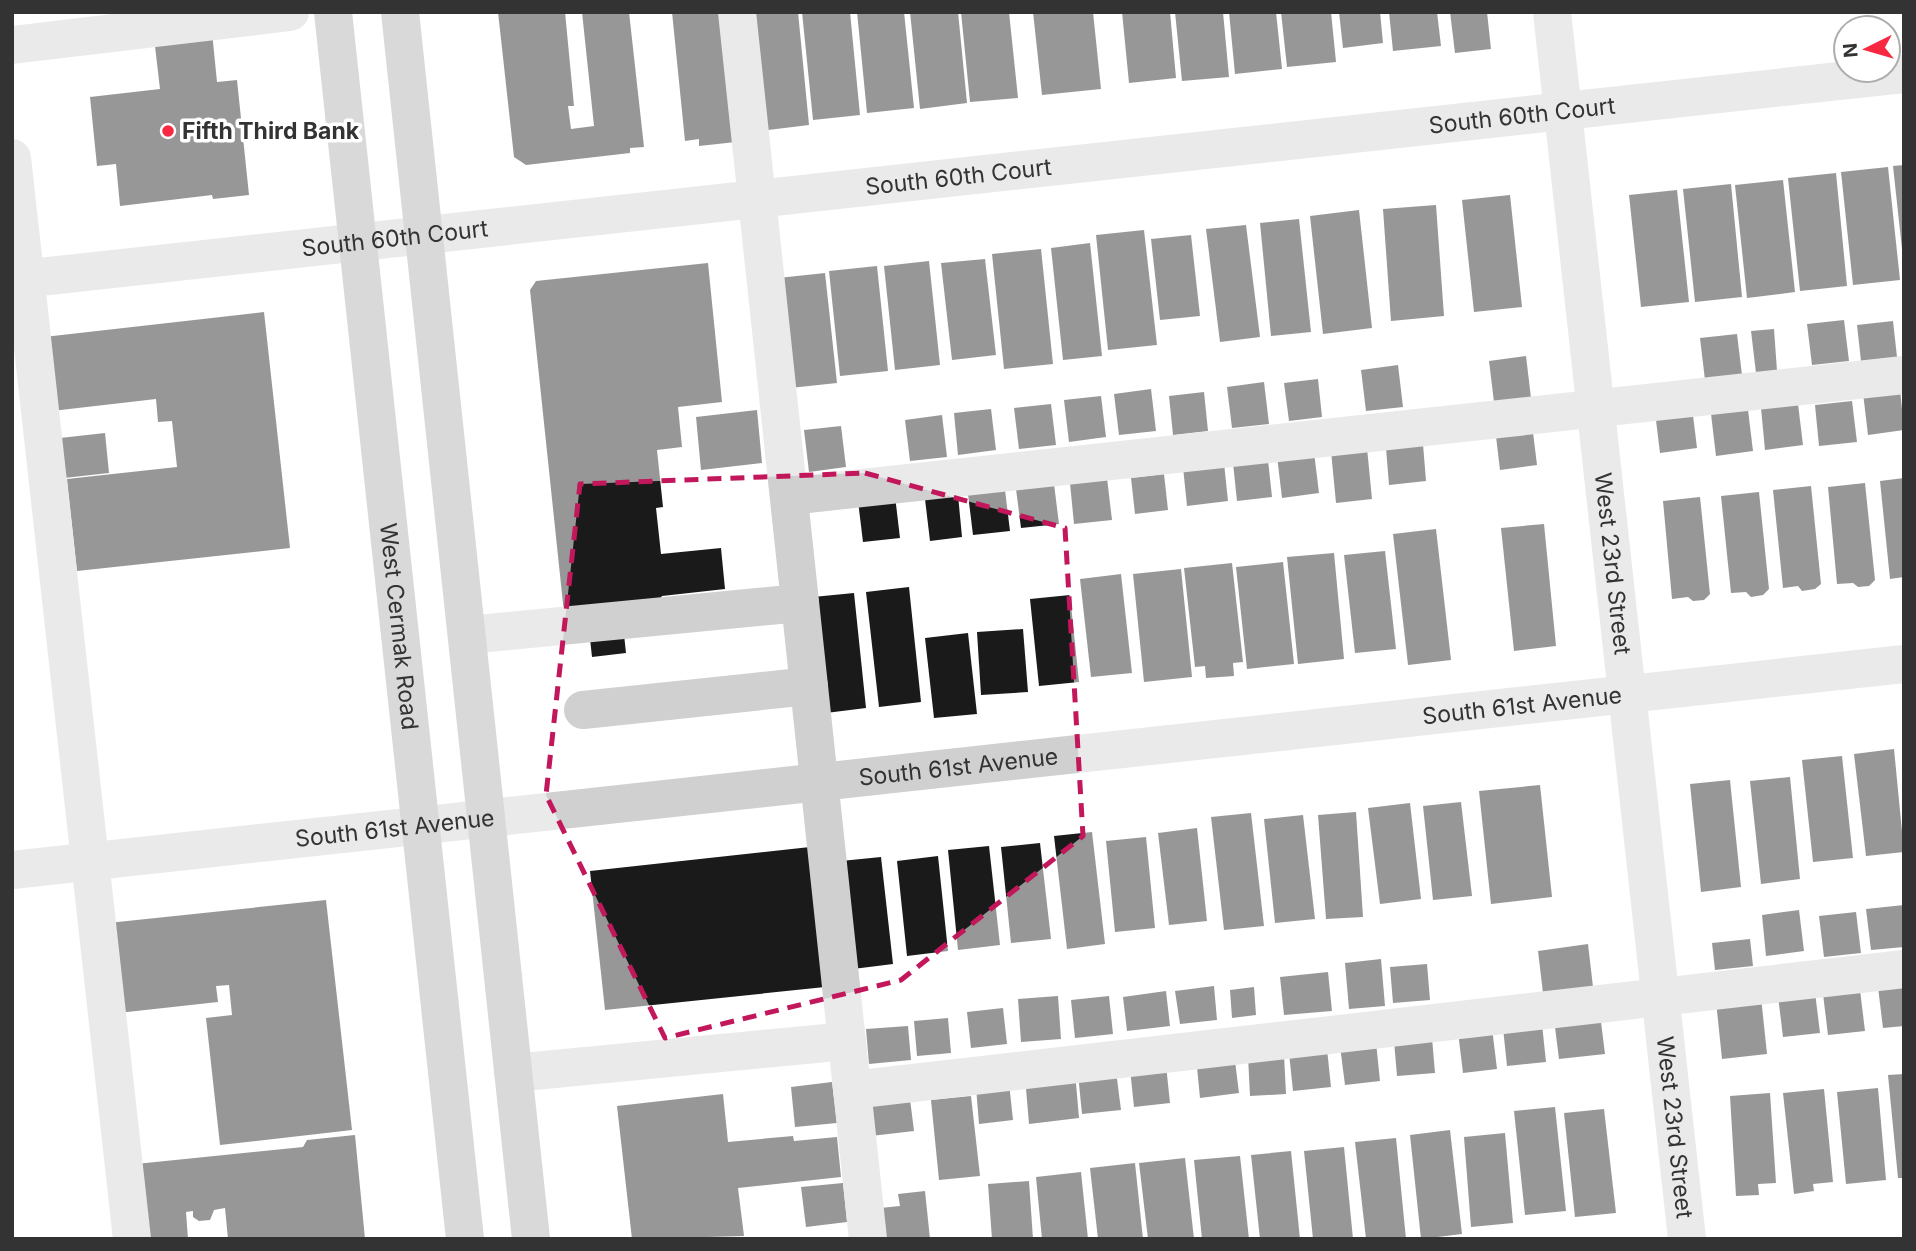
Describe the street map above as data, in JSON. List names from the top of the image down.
{
  "streets": {
    "main road": ["West Cermak Road"],
    "street": ["South 60th Court", "West 23rd Street", "South 61st Avenue"]
  },
  "crossings": [
    ["South 60th Court", "West 23rd Street"],
    ["South 60th Court", "West Cermak Road"],
    ["West 23rd Street", "South 61st Avenue"],
    ["West Cermak Road", "South 61st Avenue"]
  ],
  "places": ["Fifth Third Bank"],
  "north": "left"
}
